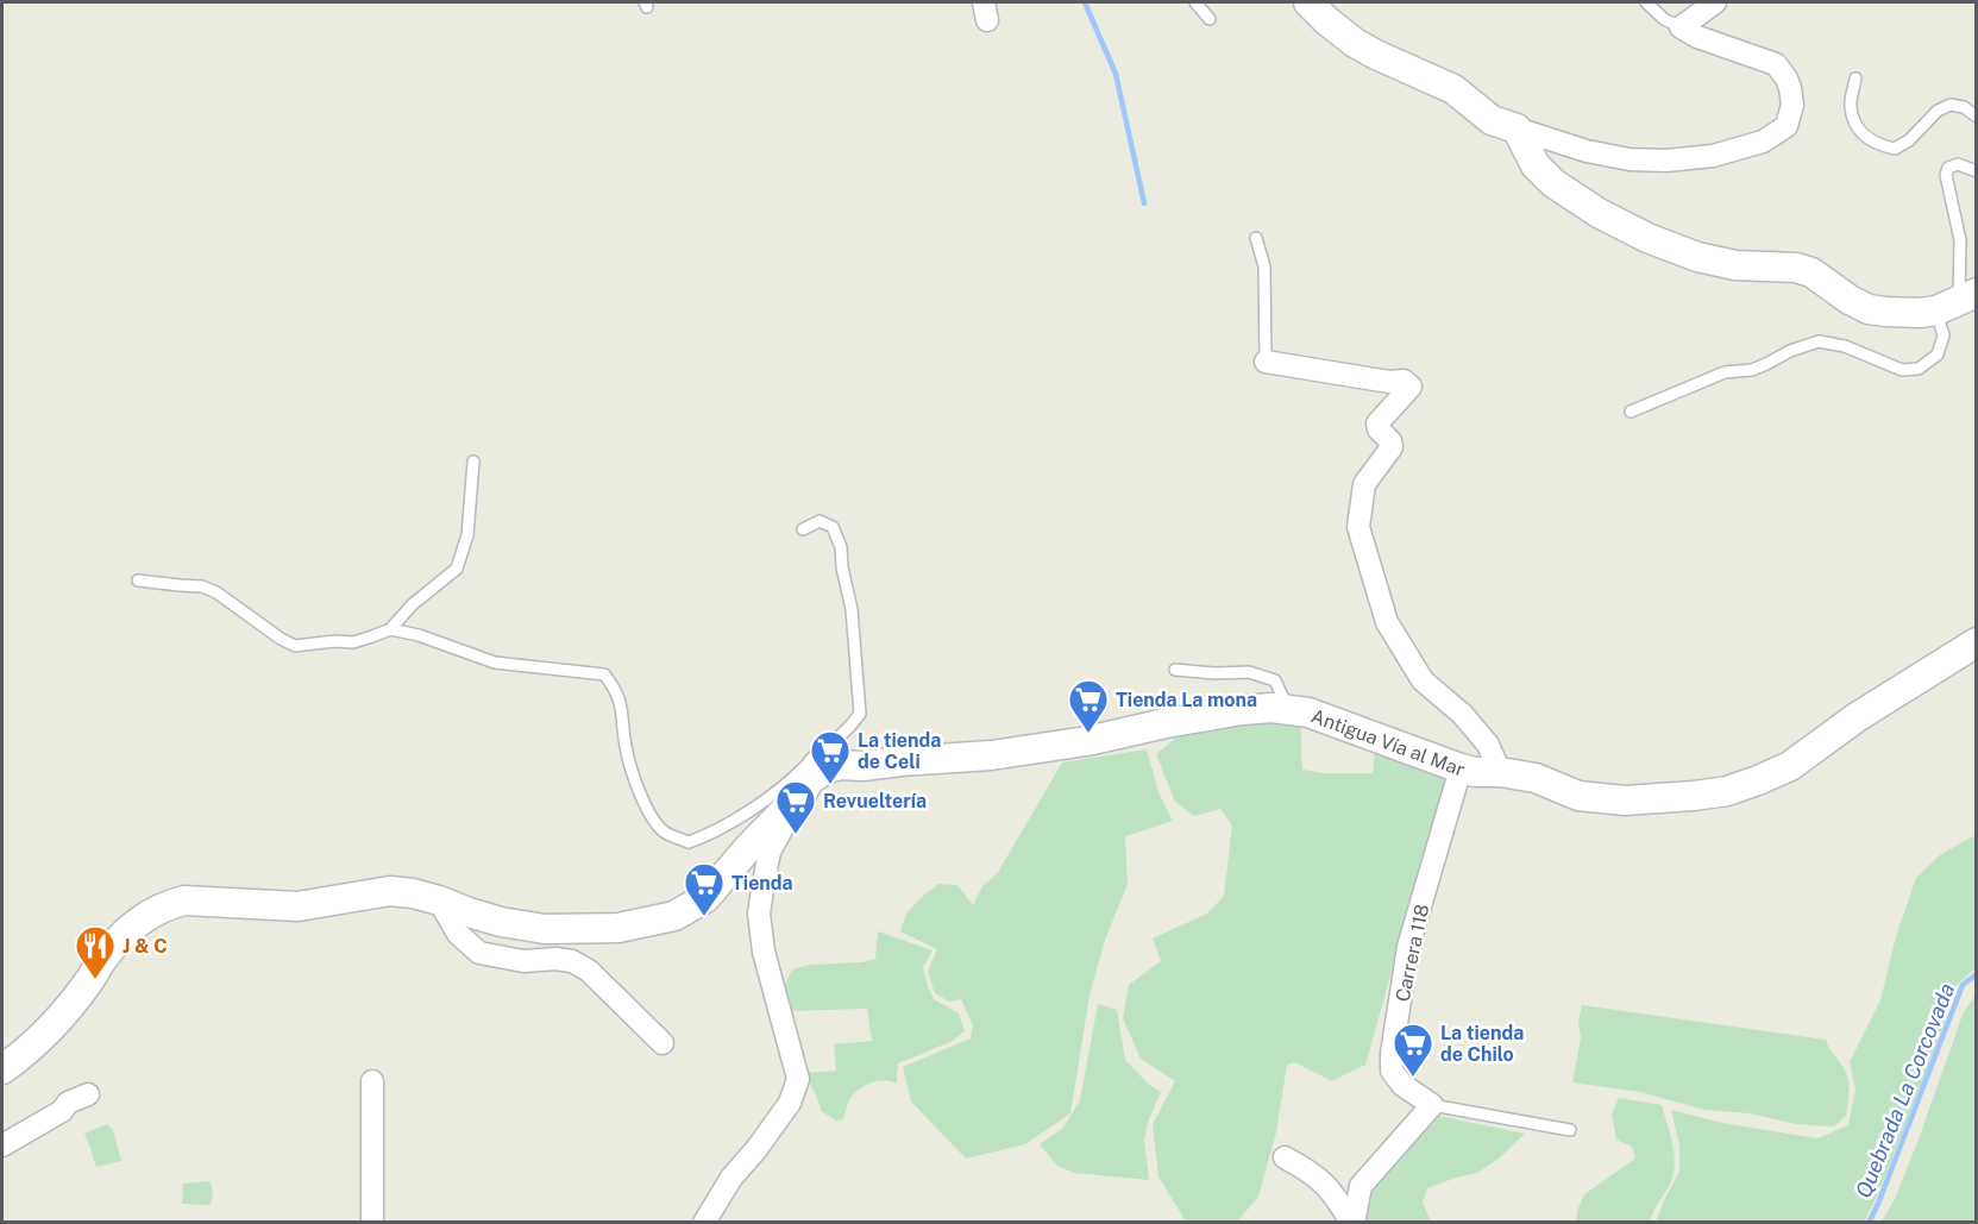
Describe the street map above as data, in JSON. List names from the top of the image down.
{
  "streets": {
    "main road": ["Antigua Vía al Mar"],
    "street": ["Carrera 118"]
  },
  "crossings": [
    ["Antigua Vía al Mar", "Carrera 118"]
  ],
  "water": ["Quebrada La Corcovada"],
  "places": {
    "supermarket": [
      "Tienda La mona",
      "La tienda de Celi",
      "Revueltería",
      "Tienda",
      "La tienda de Chilo"
    ],
    "restaurant": ["J & C"]
  }
}
